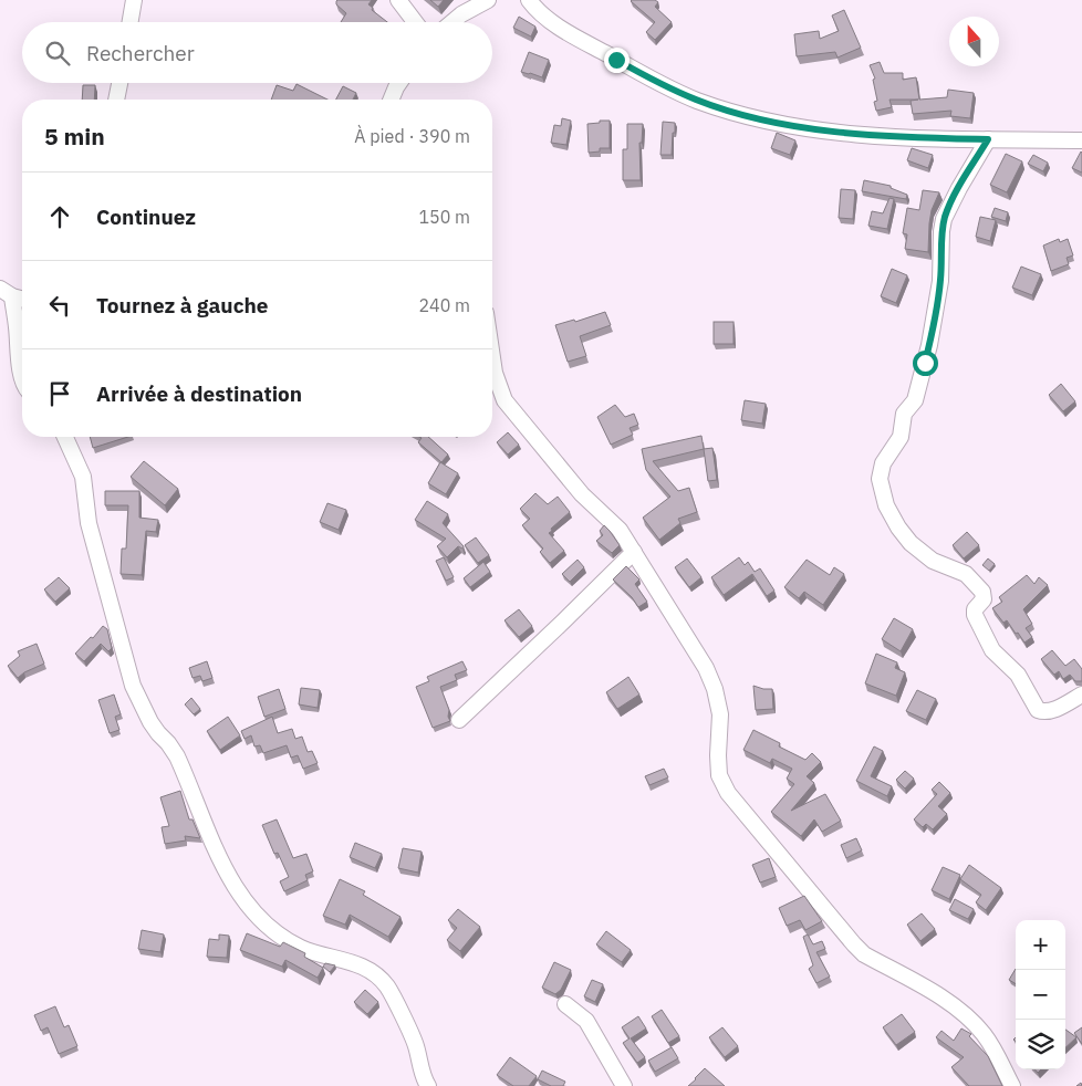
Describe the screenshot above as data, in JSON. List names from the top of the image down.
{
  "north": "top",
  "page": {
    "search": "Rechercher",
    "heading": ["5 min", "À pied · 390 m"],
    "list": [
      ["Continuez", "150 m"],
      ["Tournez à gauche", "240 m"],
      "Arrivée à destination"
    ],
    "map_buttons": ["+", "−"]
  }
}
